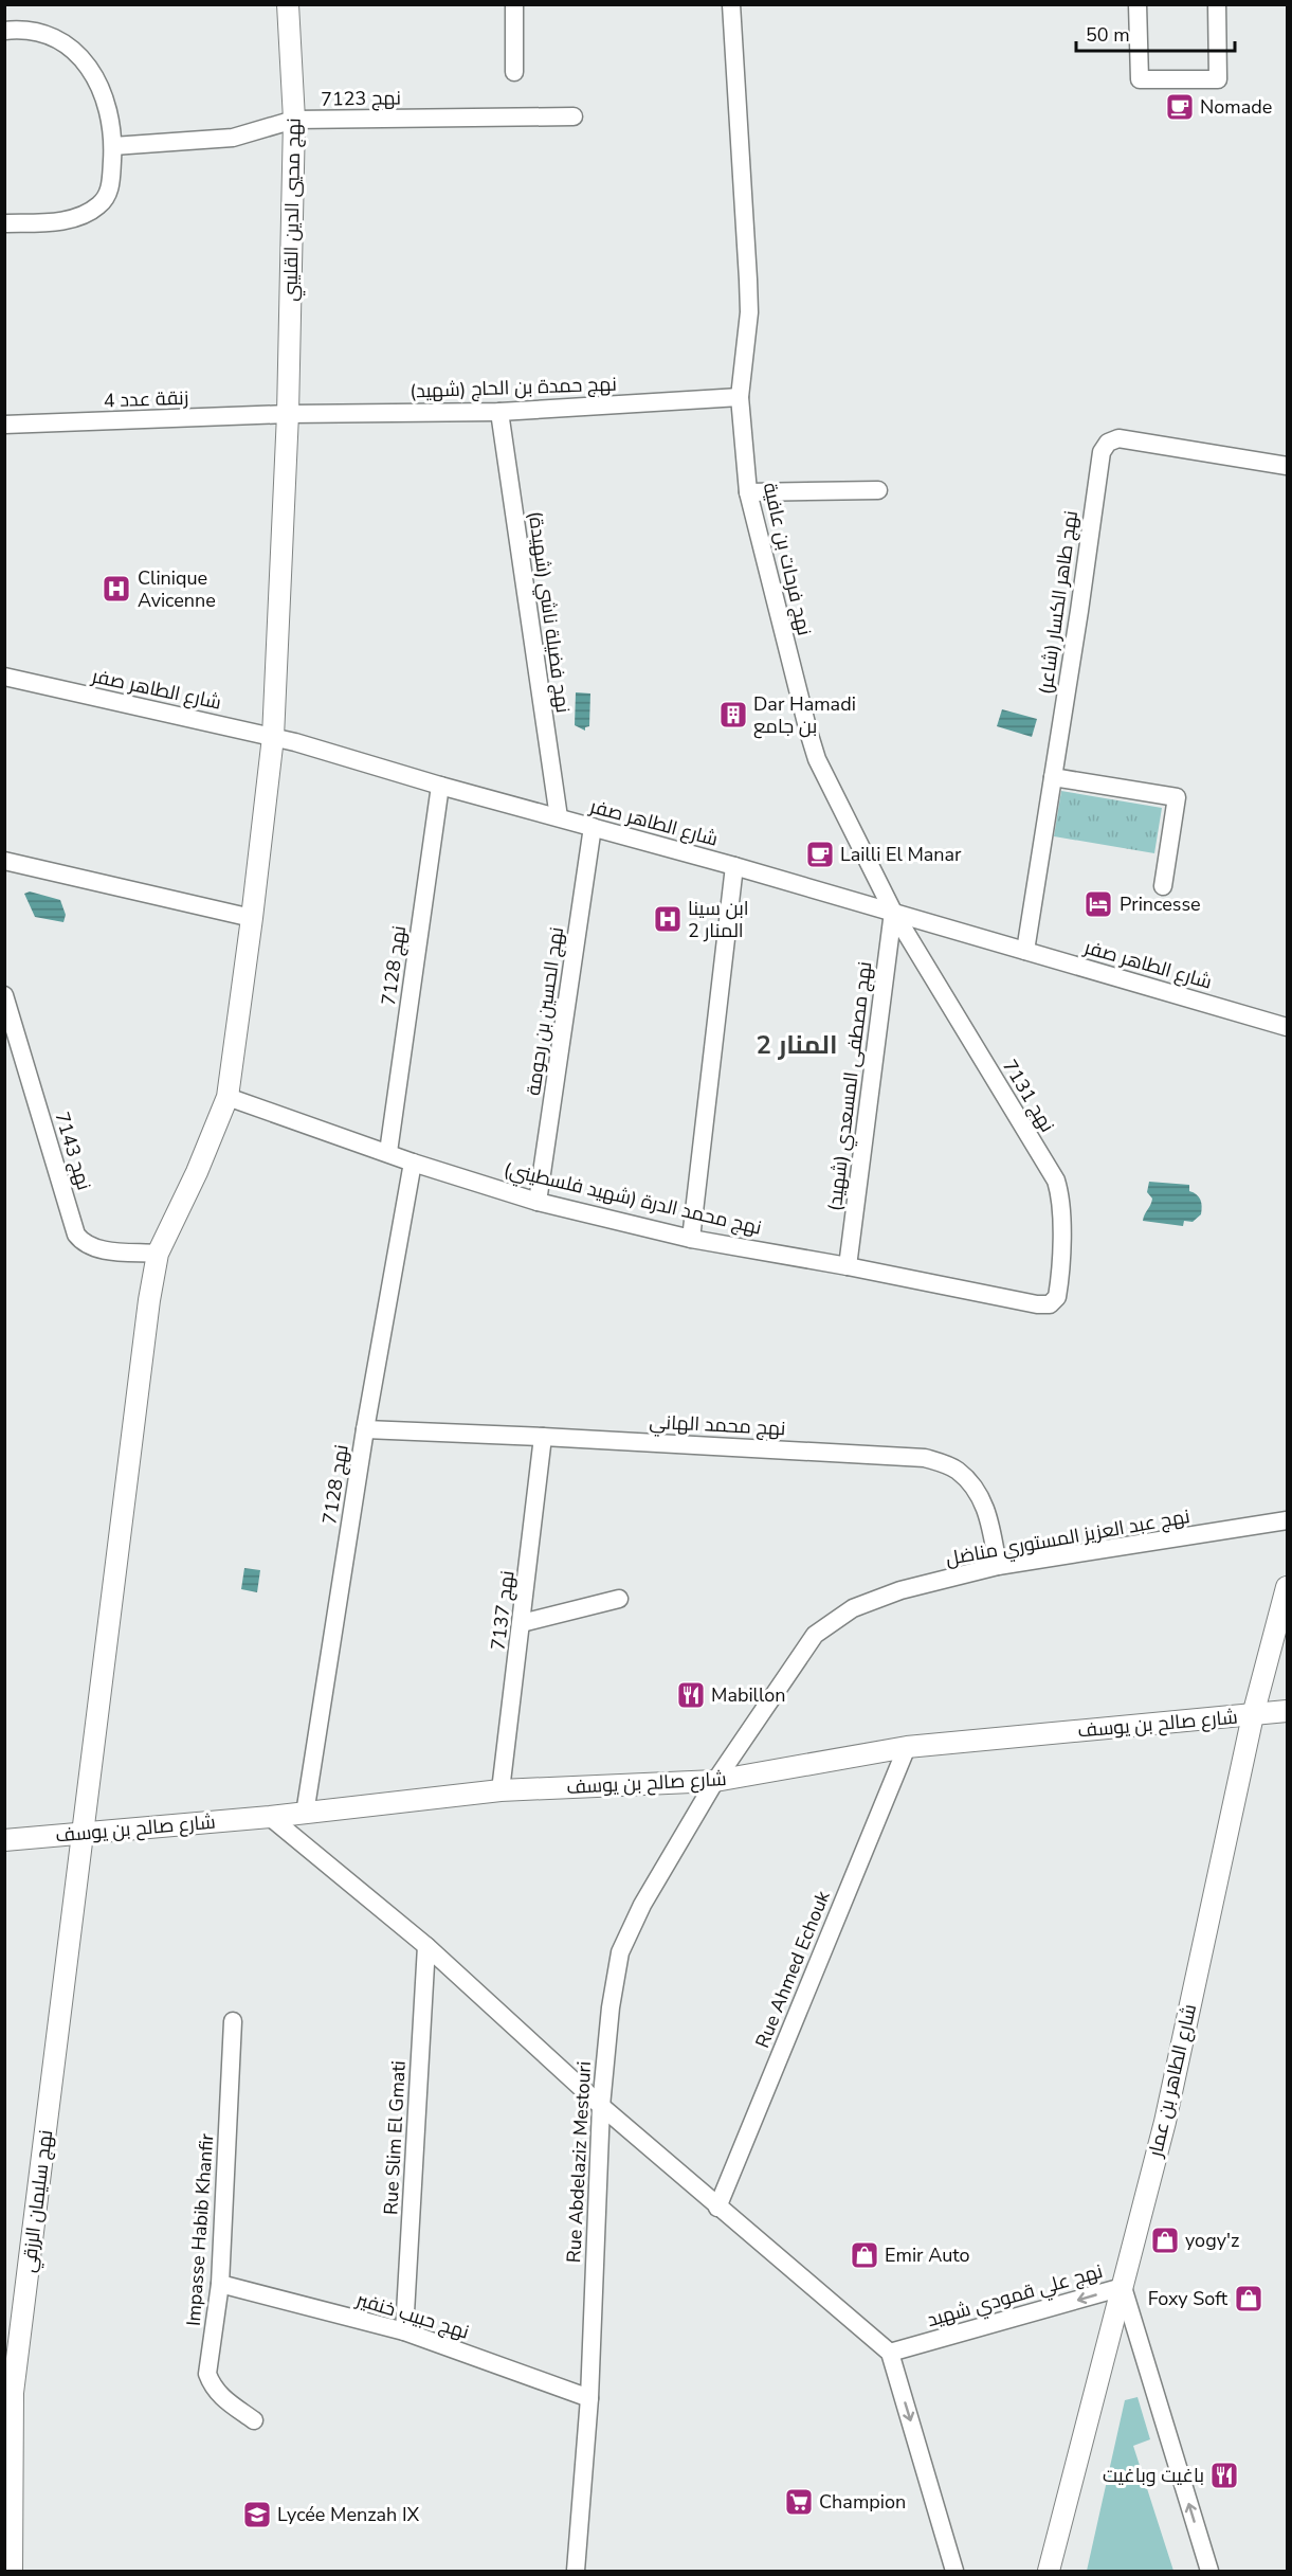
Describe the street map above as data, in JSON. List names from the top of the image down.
{
  "streets": {
    "street": [
      "نهج 7123",
      "نهج محيي الدين القليبي",
      "نهج حمدة بن الحاج (شهيد)",
      "زنقة عدد 4",
      "نهج فرحات بن عافية",
      "نهج طاهر الكسار (شاعر)",
      "نهج فضيلة ناشي (شهيدة)",
      "شارع الطاهر صفر",
      "نهج 7128",
      "نهج الحسين بن رحومة",
      "نهج مصطفى المسعدي (شهيد)",
      "نهج 7131",
      "نهج 7143",
      "نهج محمد الدرة (شهيد فلسطيني)",
      "نهج محمد الهاني",
      "نهج عبد العزيز المستوري مناضل",
      "نهج 7137",
      "شارع صالح بن يوسف",
      "Rue Ahmed Echouk",
      "شارع الطاهر بن عمار",
      "Rue Slim El Gmati",
      "Rue Abdelaziz Mestouri",
      "نهج سليمان الرزقي",
      "Impasse Habib Khanfir",
      "نهج علي قمودي شهيد",
      "نهج حبيب خنفير"
    ]
  },
  "crossings": [
    ["نهج 7123", "نهج محيي الدين القليبي"],
    ["نهج محيي الدين القليبي", "نهج حمدة بن الحاج (شهيد)"],
    ["نهج محيي الدين القليبي", "زنقة عدد 4"],
    ["نهج محيي الدين القليبي", "شارع الطاهر صفر"],
    ["نهج محيي الدين القليبي", "نهج محمد الدرة (شهيد فلسطيني)"],
    ["نهج محيي الدين القليبي", "نهج سليمان الرزقي"],
    ["نهج حمدة بن الحاج (شهيد)", "زنقة عدد 4"],
    ["نهج حمدة بن الحاج (شهيد)", "نهج فرحات بن عافية"],
    ["نهج حمدة بن الحاج (شهيد)", "نهج فضيلة ناشي (شهيدة)"],
    ["نهج فرحات بن عافية", "شارع الطاهر صفر"],
    ["نهج فرحات بن عافية", "نهج مصطفى المسعدي (شهيد)"],
    ["نهج فرحات بن عافية", "نهج 7131"],
    ["نهج طاهر الكسار (شاعر)", "شارع الطاهر صفر"],
    ["نهج فضيلة ناشي (شهيدة)", "شارع الطاهر صفر"],
    ["شارع الطاهر صفر", "نهج 7128"],
    ["شارع الطاهر صفر", "نهج الحسين بن رحومة"],
    ["شارع الطاهر صفر", "نهج مصطفى المسعدي (شهيد)"],
    ["شارع الطاهر صفر", "نهج 7131"],
    ["نهج 7128", "نهج محمد الدرة (شهيد فلسطيني)"],
    ["نهج 7128", "نهج محمد الهاني"],
    ["نهج 7128", "شارع صالح بن يوسف"],
    ["نهج الحسين بن رحومة", "نهج محمد الدرة (شهيد فلسطيني)"],
    ["نهج مصطفى المسعدي (شهيد)", "نهج 7131"],
    ["نهج مصطفى المسعدي (شهيد)", "نهج محمد الدرة (شهيد فلسطيني)"],
    ["نهج 7131", "نهج محمد الدرة (شهيد فلسطيني)"],
    ["نهج 7143", "نهج سليمان الرزقي"],
    ["نهج محمد الدرة (شهيد فلسطيني)", "نهج سليمان الرزقي"],
    ["نهج محمد الهاني", "نهج عبد العزيز المستوري مناضل"],
    ["نهج محمد الهاني", "نهج 7137"],
    ["نهج عبد العزيز المستوري مناضل", "شارع صالح بن يوسف"],
    ["نهج عبد العزيز المستوري مناضل", "Rue Abdelaziz Mestouri"],
    ["نهج 7137", "شارع صالح بن يوسف"],
    ["شارع صالح بن يوسف", "Rue Ahmed Echouk"],
    ["شارع صالح بن يوسف", "شارع الطاهر بن عمار"],
    ["شارع صالح بن يوسف", "Rue Abdelaziz Mestouri"],
    ["شارع صالح بن يوسف", "نهج سليمان الرزقي"],
    ["شارع الطاهر بن عمار", "نهج علي قمودي شهيد"],
    ["Rue Slim El Gmati", "نهج حبيب خنفير"],
    ["Rue Abdelaziz Mestouri", "نهج حبيب خنفير"],
    ["Impasse Habib Khanfir", "نهج حبيب خنفير"]
  ],
  "districts": ["المنار 2"],
  "places": {
    "cafe": ["Nomade", "Lailli El Manar"],
    "hospital": ["Clinique Avicenne", "ابن سينا المنار 2"],
    "building": ["Dar Hamadi بن جامع"],
    "hotel": ["Princesse"],
    "restaurant": ["Mabillon", "باغيت وباغيت"],
    "shop": ["yogy'z", "Emir Auto", "Foxy Soft"],
    "supermarket": ["Champion"],
    "school or university": ["Lycée Menzah IX"]
  },
  "scale_bar": "50 m"
}
